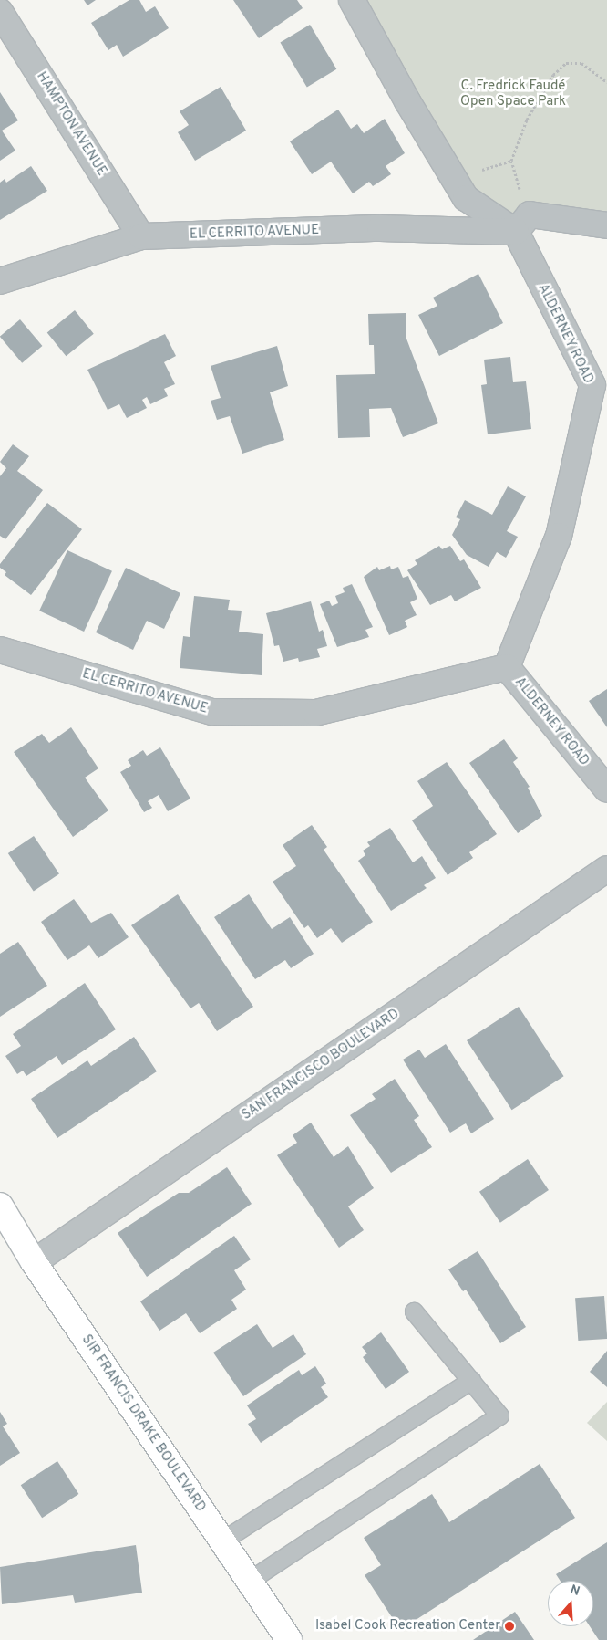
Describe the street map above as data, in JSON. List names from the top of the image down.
{
  "streets": {
    "main road": ["SIR FRANCIS DRAKE BOULEVARD"],
    "street": [
      "HAMPTON AVENUE",
      "EL CERRITO AVENUE",
      "ALDERNEY ROAD",
      "SAN FRANCISCO BOULEVARD"
    ]
  },
  "crossings": [
    ["HAMPTON AVENUE", "EL CERRITO AVENUE"],
    ["EL CERRITO AVENUE", "ALDERNEY ROAD"],
    ["SAN FRANCISCO BOULEVARD", "SIR FRANCIS DRAKE BOULEVARD"]
  ],
  "parks": ["C. Fredrick Faudé Open Space Park"],
  "places": ["Isabel Cook Recreation Center"],
  "north": "top"
}
